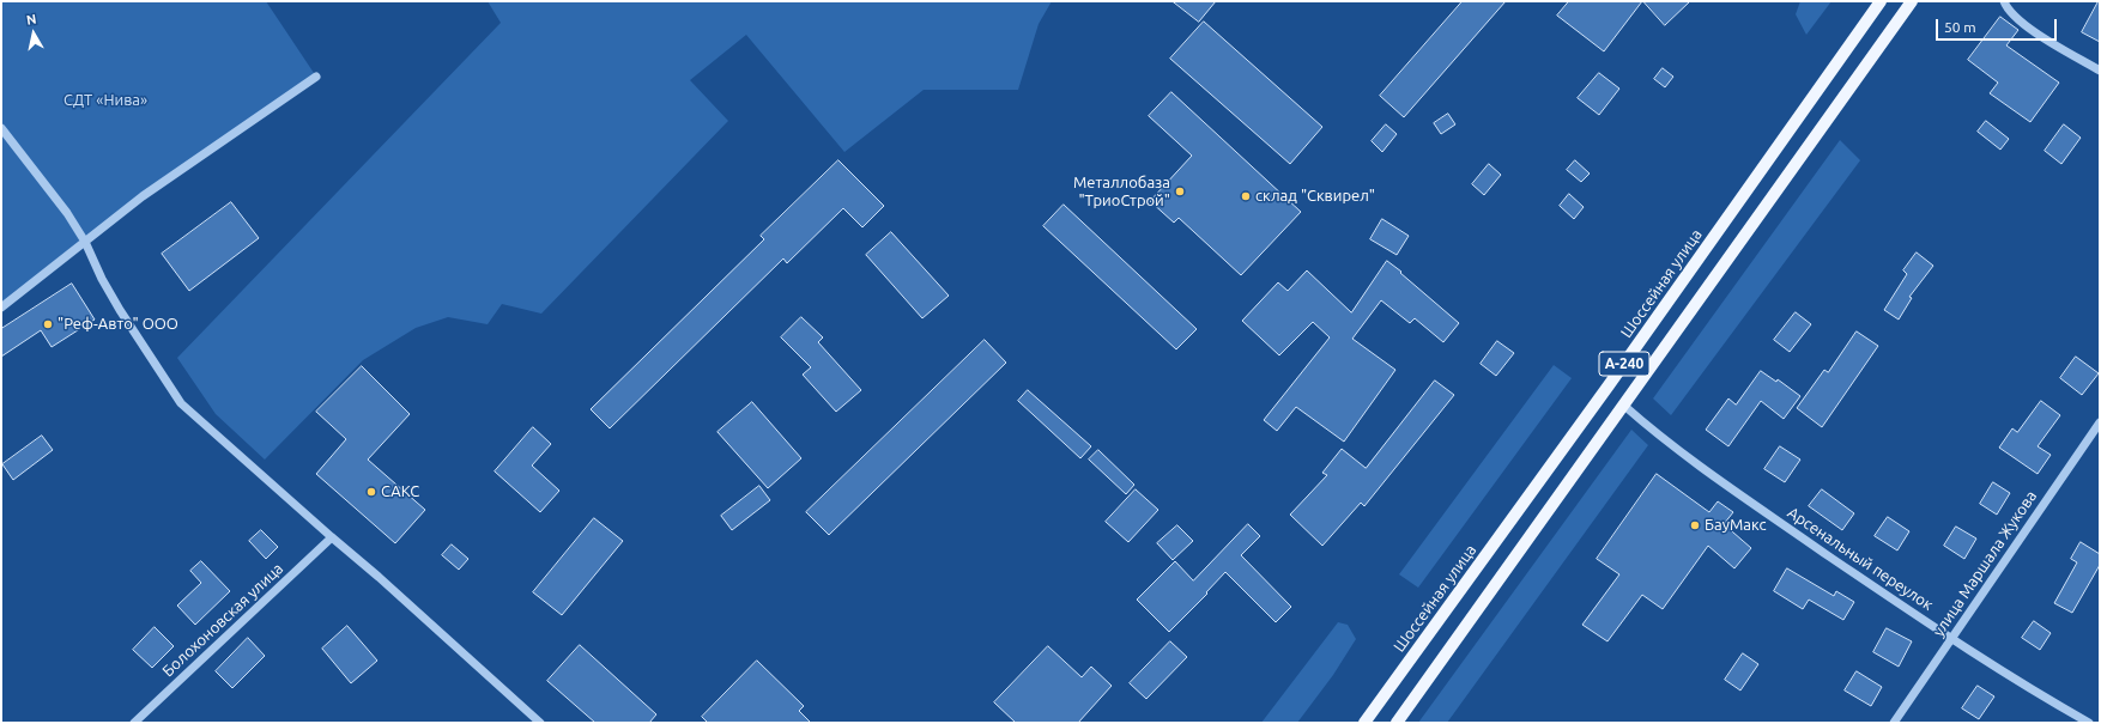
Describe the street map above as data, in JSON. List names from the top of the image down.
{
  "streets": {
    "main road": ["Шоссейная улица", "А-240"],
    "street": ["Арсенальный переулок", "улица Маршала Жукова", "Болохоновская улица"]
  },
  "crossings": [
    ["А-240", "Арсенальный переулок"],
    ["Арсенальный переулок", "улица Маршала Жукова"]
  ],
  "parks": ["СДТ «Нива»"],
  "places": [
    "Металлобаза \"ТриоСтрой\"",
    "склад \"Сквирел\"",
    "\"Реф-Авто\" ООО",
    "САКС",
    "БауМакс"
  ],
  "scale_bar": "50 m",
  "north": "top"
}
